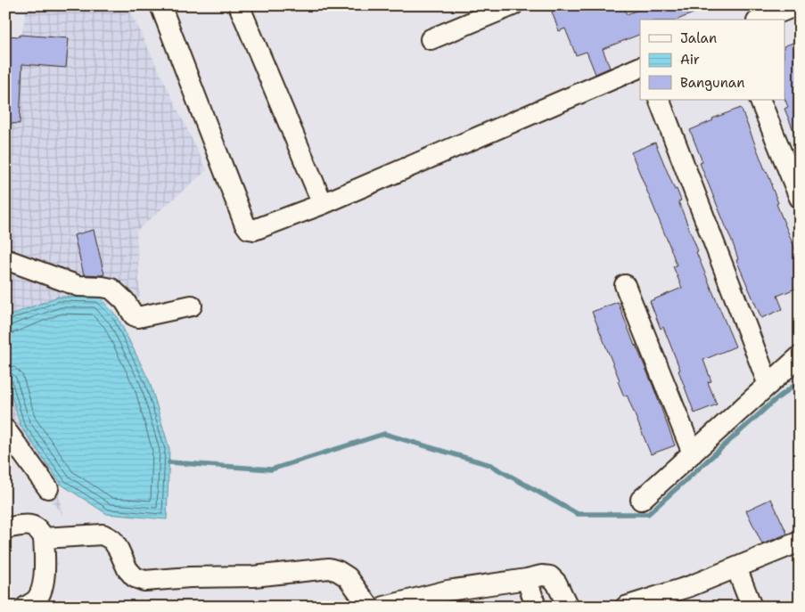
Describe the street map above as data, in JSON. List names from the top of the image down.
{
  "legend": ["Jalan", "Air", "Bangunan"]
}
